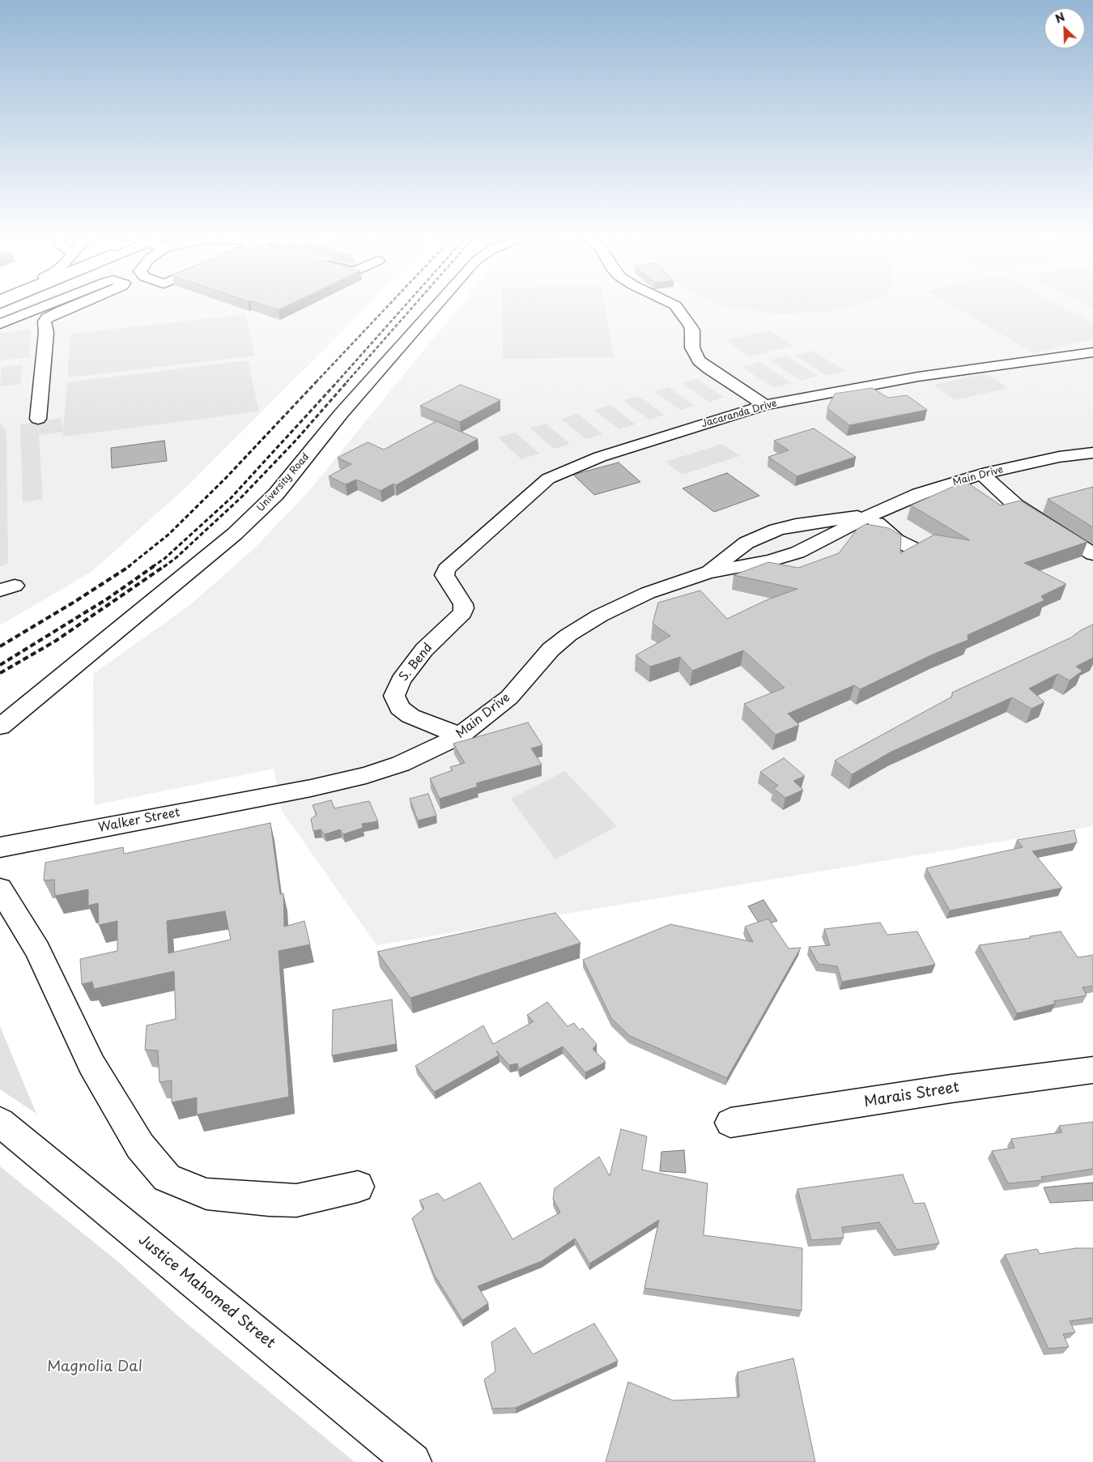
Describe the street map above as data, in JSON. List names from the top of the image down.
{
  "streets": {
    "street": [
      "Jacaranda Drive",
      "Main Drive",
      "University Road",
      "S. Bend",
      "Walker Street",
      "Marais Street",
      "Justice Mahomed Street"
    ]
  },
  "crossings": [
    ["Jacaranda Drive", "S. Bend"],
    ["Main Drive", "S. Bend"],
    ["Main Drive", "Walker Street"]
  ],
  "parks": ["Magnolia Dal"],
  "north": "top left"
}
